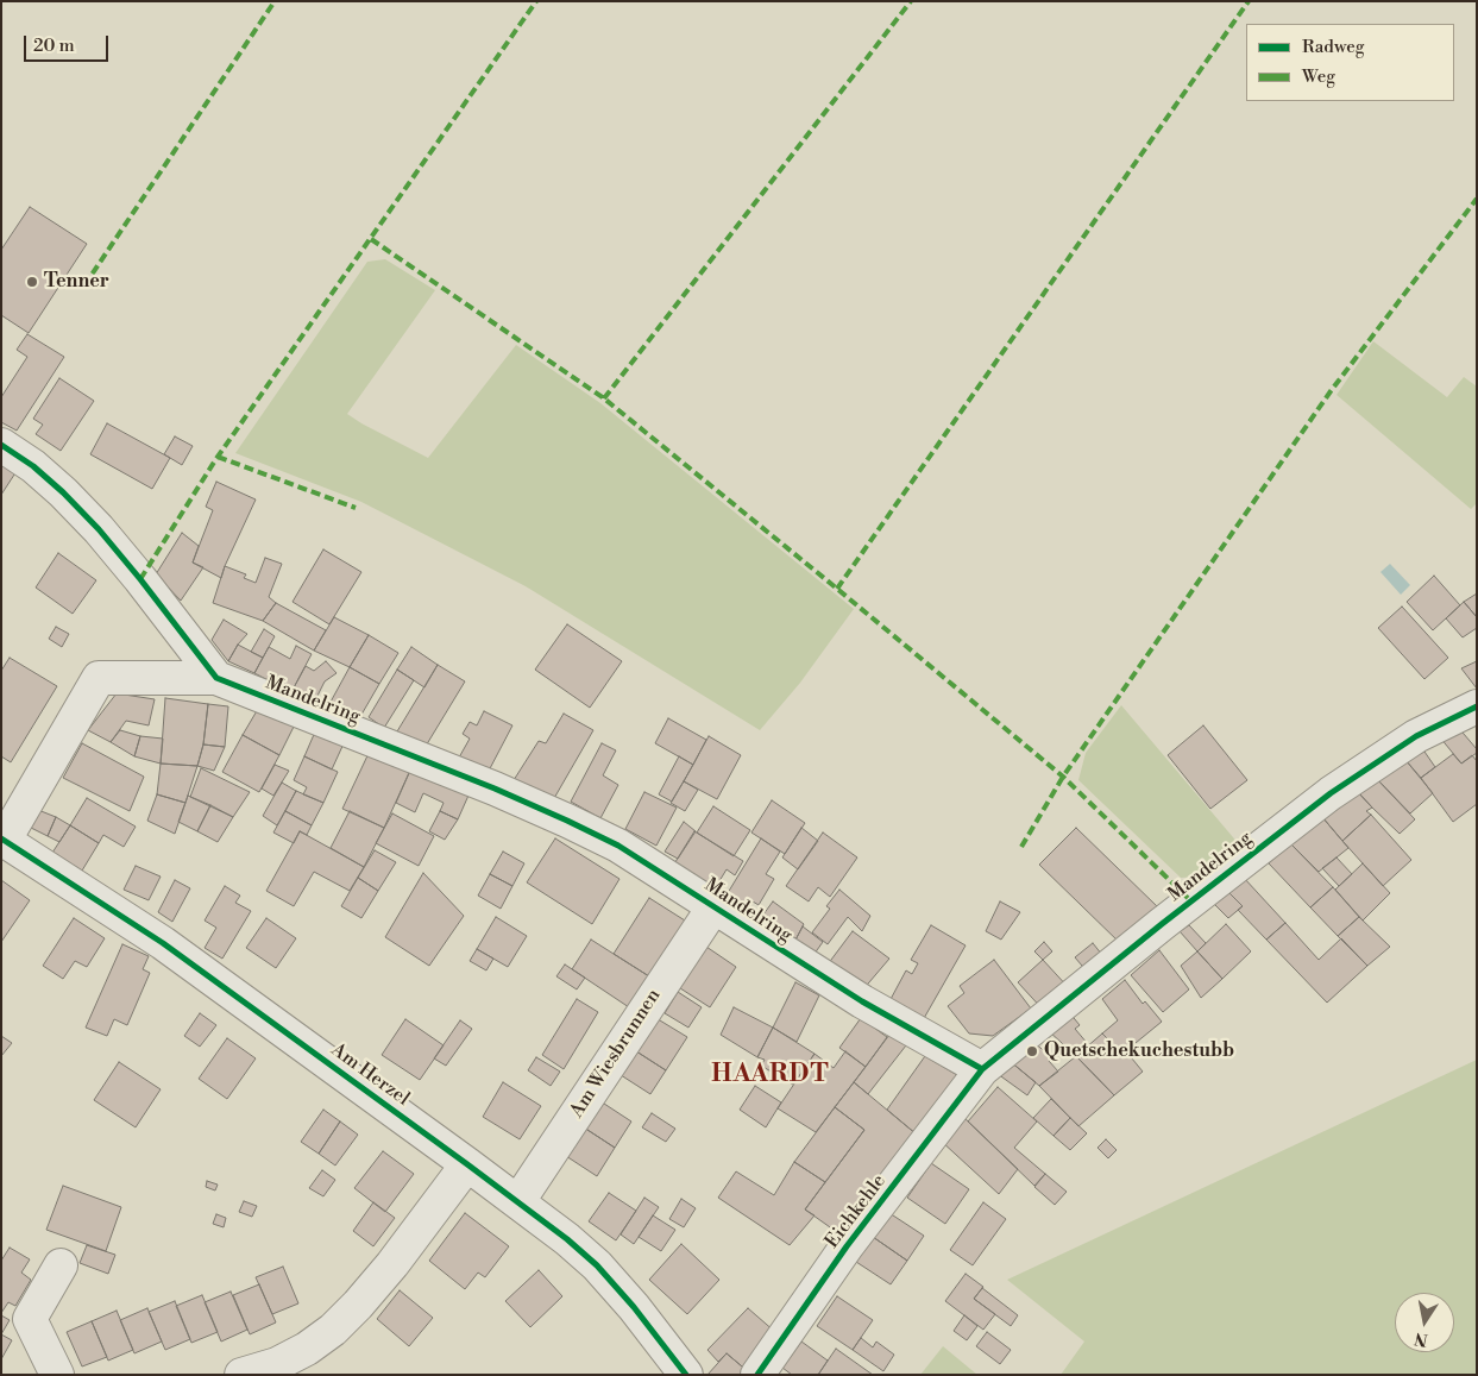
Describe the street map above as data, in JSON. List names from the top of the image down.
{
  "streets": {
    "street": [
      "Mandelring",
      "Am Wiesbrunnen",
      "Am Herzel",
      "Eichkehle"
    ]
  },
  "crossings": [
    ["Mandelring", "Am Wiesbrunnen"],
    ["Mandelring", "Am Herzel"],
    ["Mandelring", "Eichkehle"],
    ["Am Wiesbrunnen", "Am Herzel"]
  ],
  "districts": ["HAARDT"],
  "places": ["Tenner", "Quetschekuchestubb"],
  "legend": ["Radweg", "Weg"],
  "scale_bar": "20 m",
  "north": "bottom"
}
